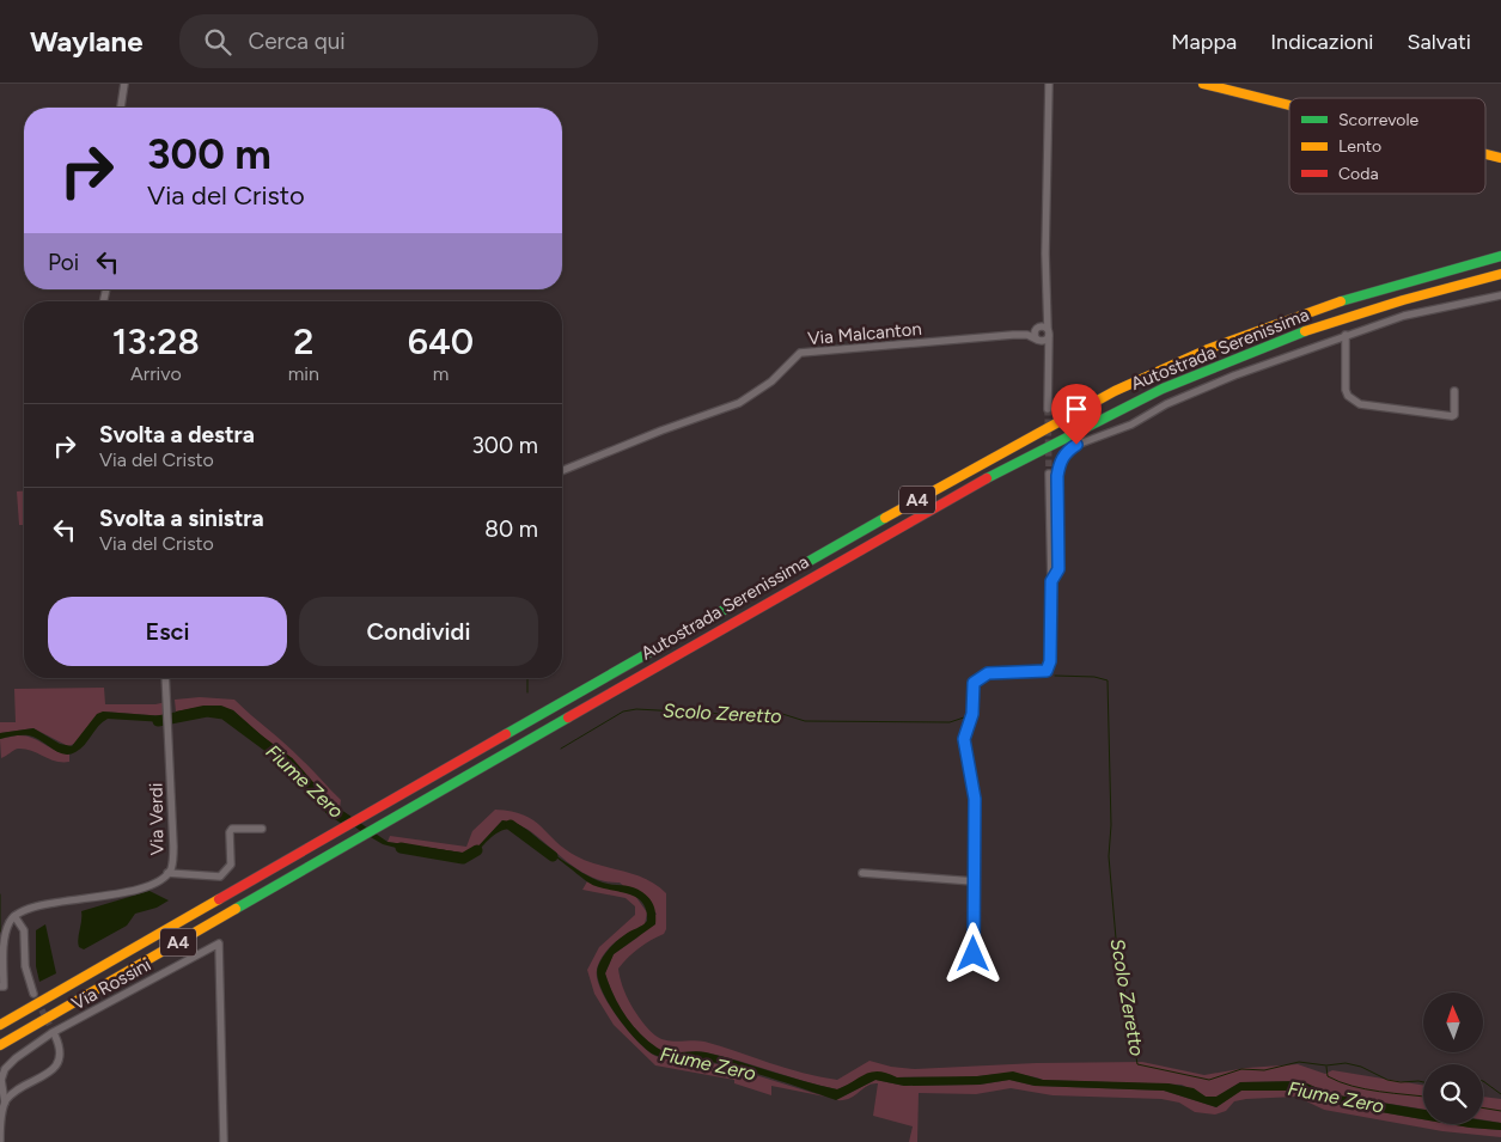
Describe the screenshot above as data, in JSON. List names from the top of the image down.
{
  "streets": {
    "main road": ["Autostrada Serenissima", "A4"],
    "street": ["Via Malcanton", "Via Verdi", "Via Rossini"]
  },
  "water": ["Scolo Zeretto", "Fiume Zero"],
  "legend": ["Scorrevole", "Lento", "Coda"],
  "north": "top",
  "page": {
    "header": "Waylane",
    "search": "Cerca qui",
    "nav": ["Mappa", "Indicazioni", "Salvati"],
    "turn": ["300 m", "Via del Cristo"],
    "then": "Poi",
    "eta": [
      "13:28",
      "Arrivo",
      "2",
      "min",
      "640",
      "m"
    ],
    "list": [
      {
        "name": "Svolta a destra",
        "note": "Via del Cristo",
        "value": "300 m"
      },
      {
        "name": "Svolta a sinistra",
        "note": "Via del Cristo",
        "value": "80 m"
      }
    ],
    "buttons": ["Esci", "Condividi"]
  }
}
